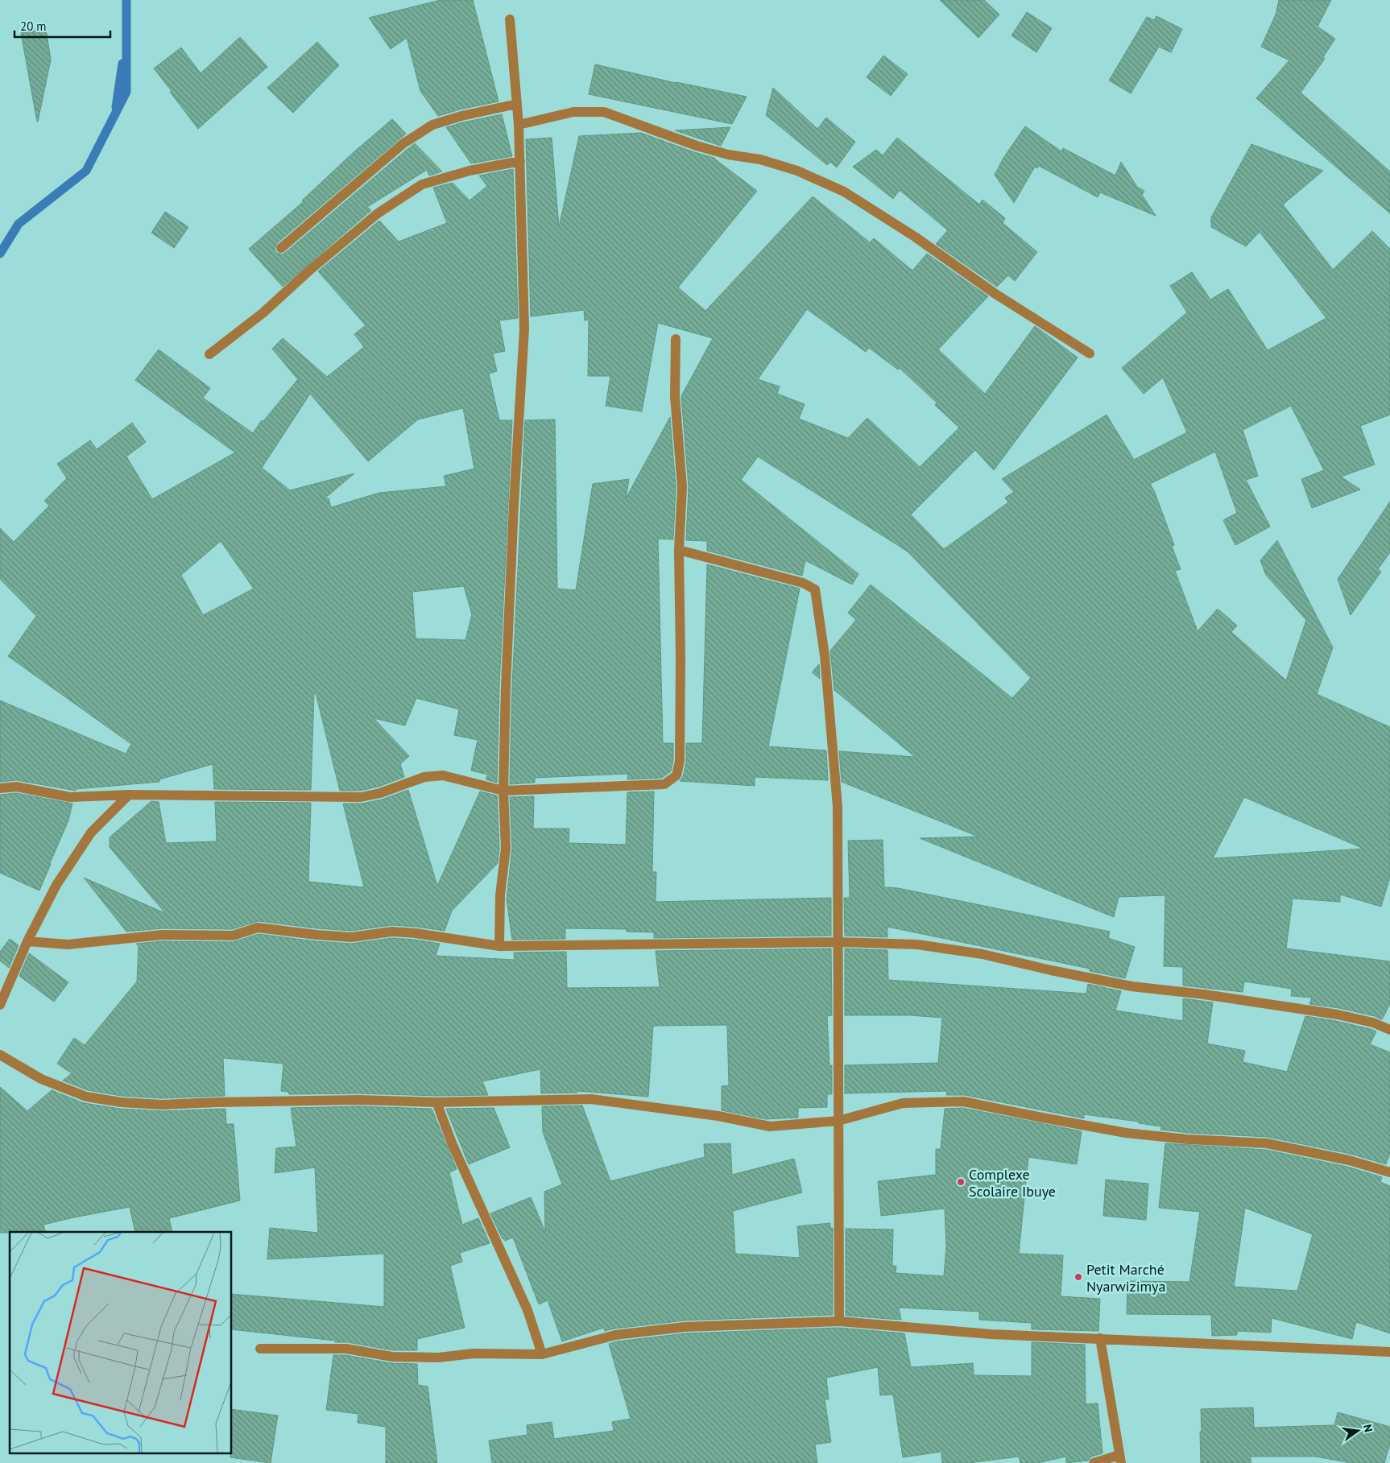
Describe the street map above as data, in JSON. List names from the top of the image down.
{
  "places": ["Complexe Scolaire Ibuye", "Petit Marché Nyarwizimya"],
  "scale_bar": "20 m",
  "north": "right"
}
